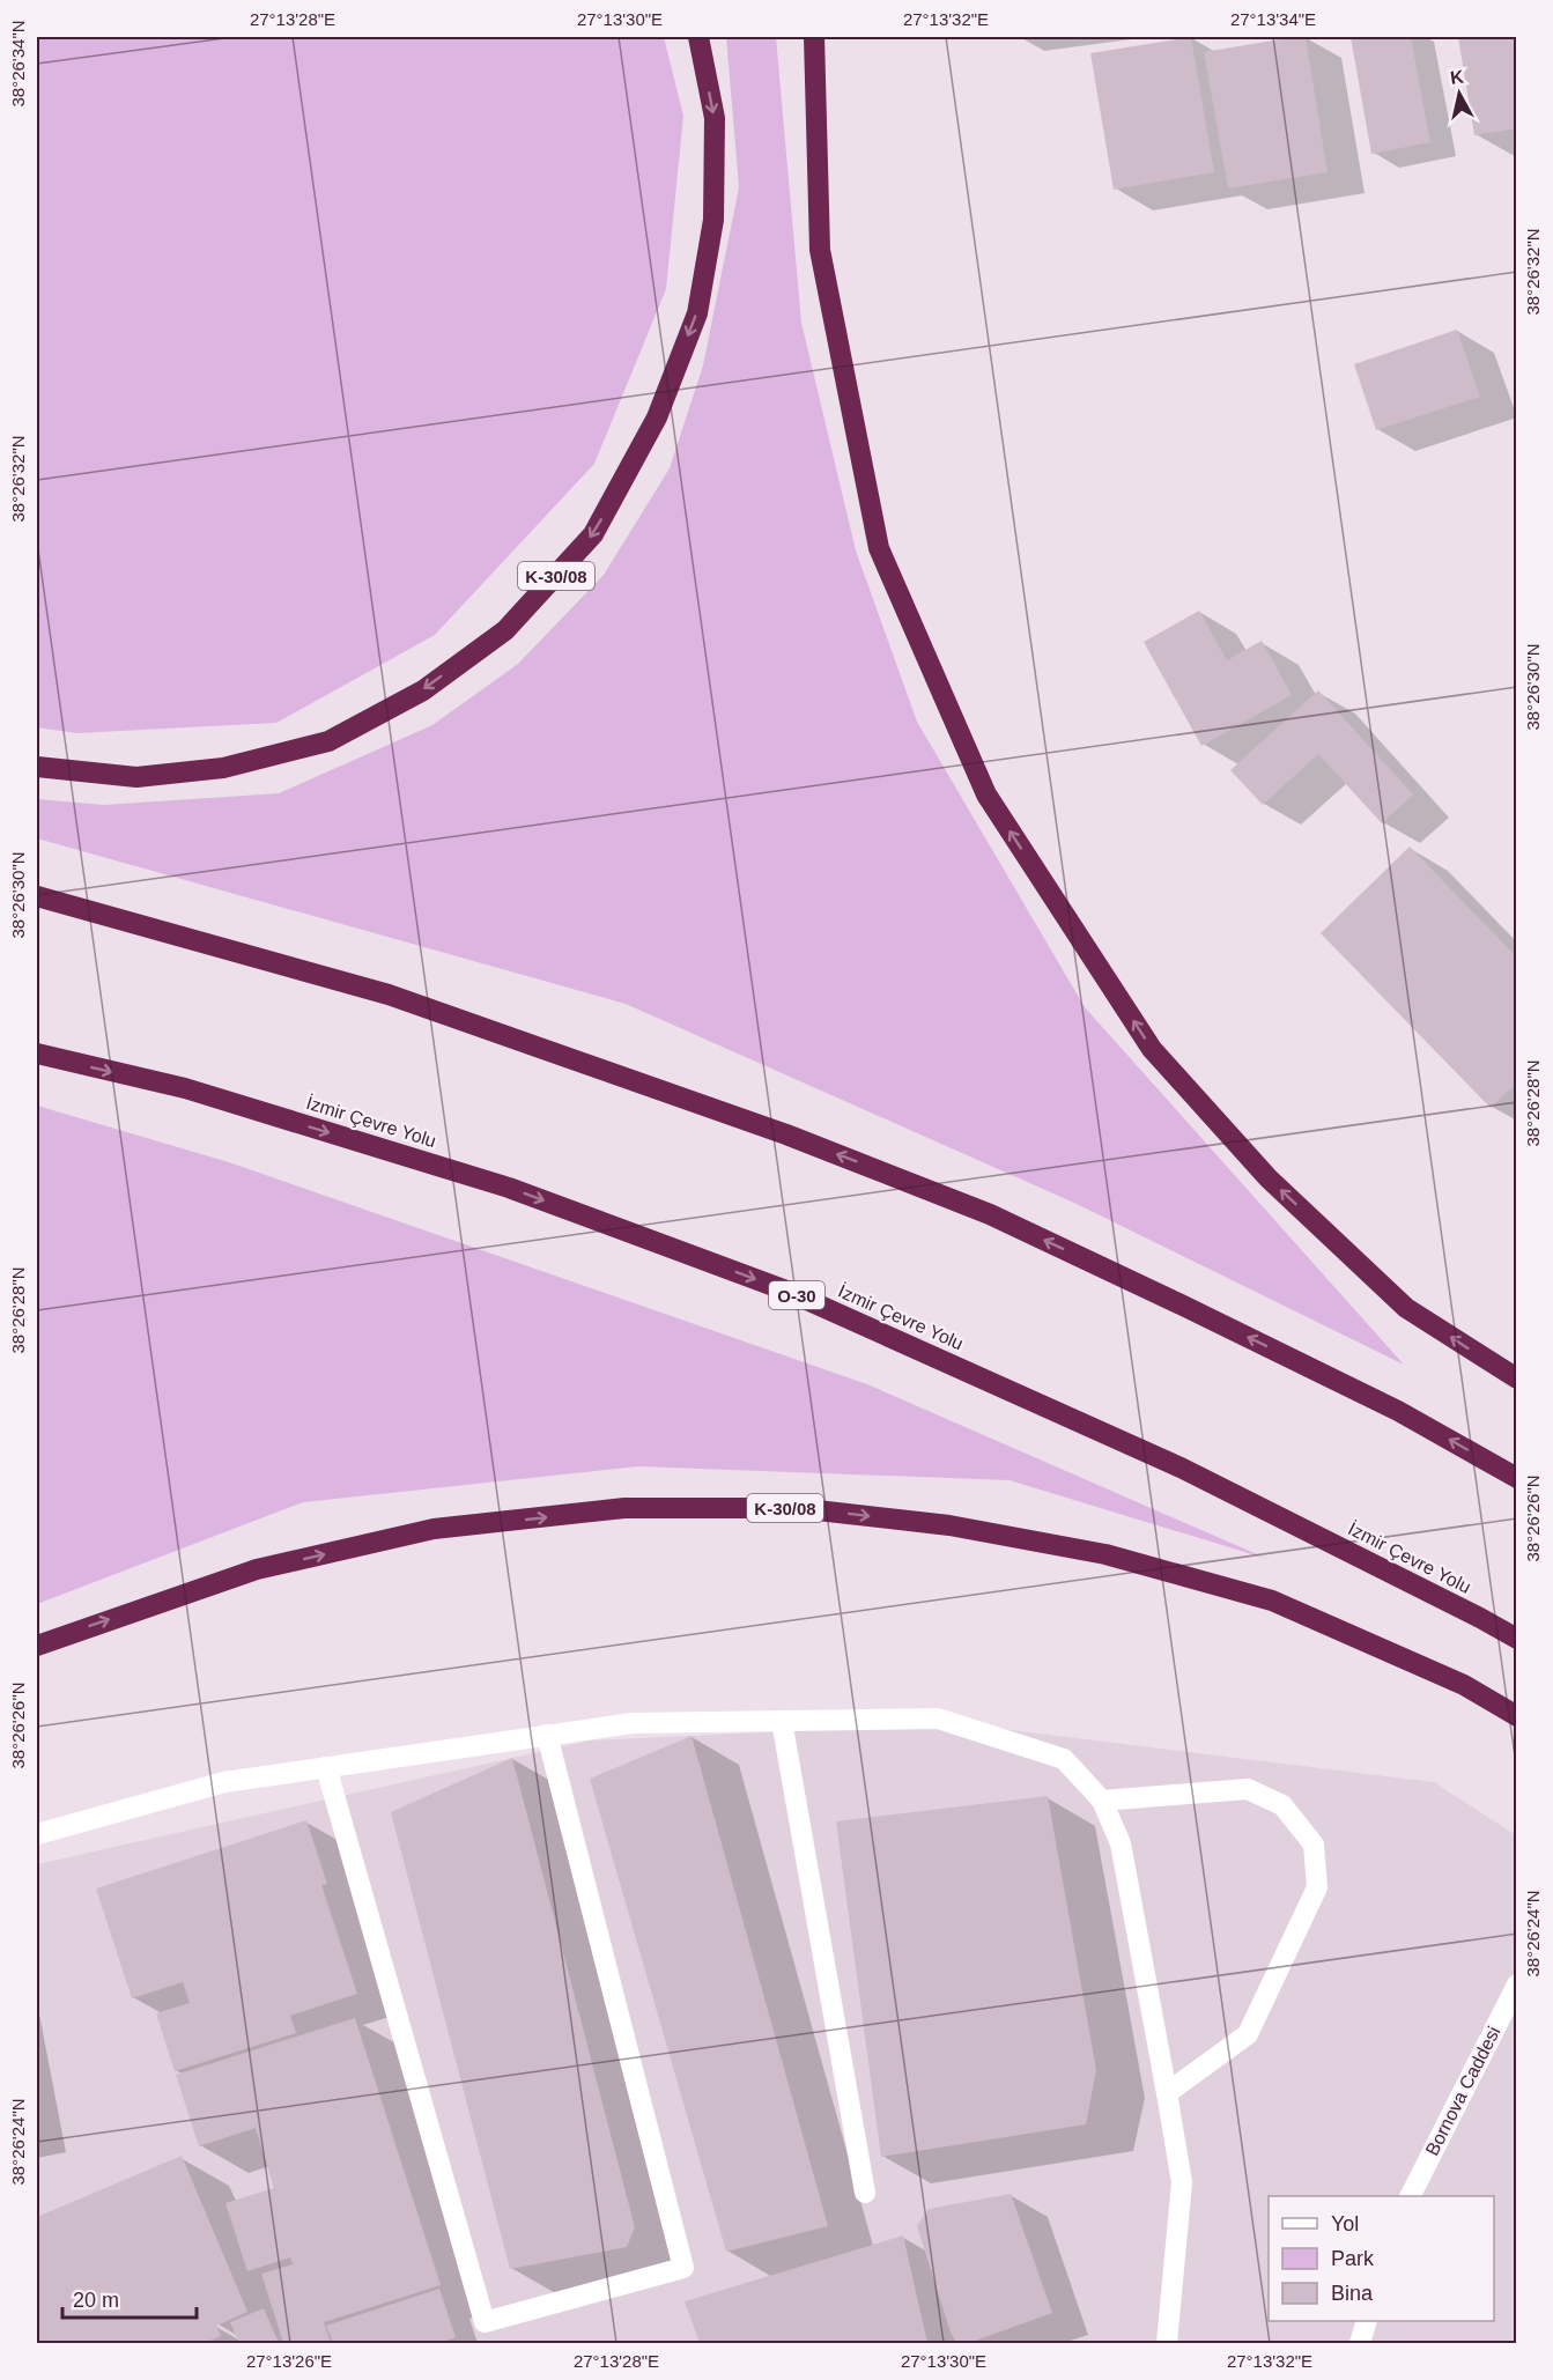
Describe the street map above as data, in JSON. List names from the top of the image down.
{
  "streets": {
    "highway": ["K-30/08", "İzmir Çevre Yolu", "O-30"],
    "street": ["Bornova Caddesi"]
  },
  "legend": ["Yol", "Park", "Bina"],
  "scale_bar": "20 m",
  "north": "top",
  "coordinates": [
    "27°13'28\"E",
    "27°13'30\"E",
    "27°13'32\"E",
    "27°13'34\"E",
    "38°26'34\"N",
    "38°26'32\"N",
    "38°26'30\"N",
    "38°26'28\"N",
    "38°26'26\"N",
    "38°26'24\"N",
    "27°13'26\"E"
  ]
}
